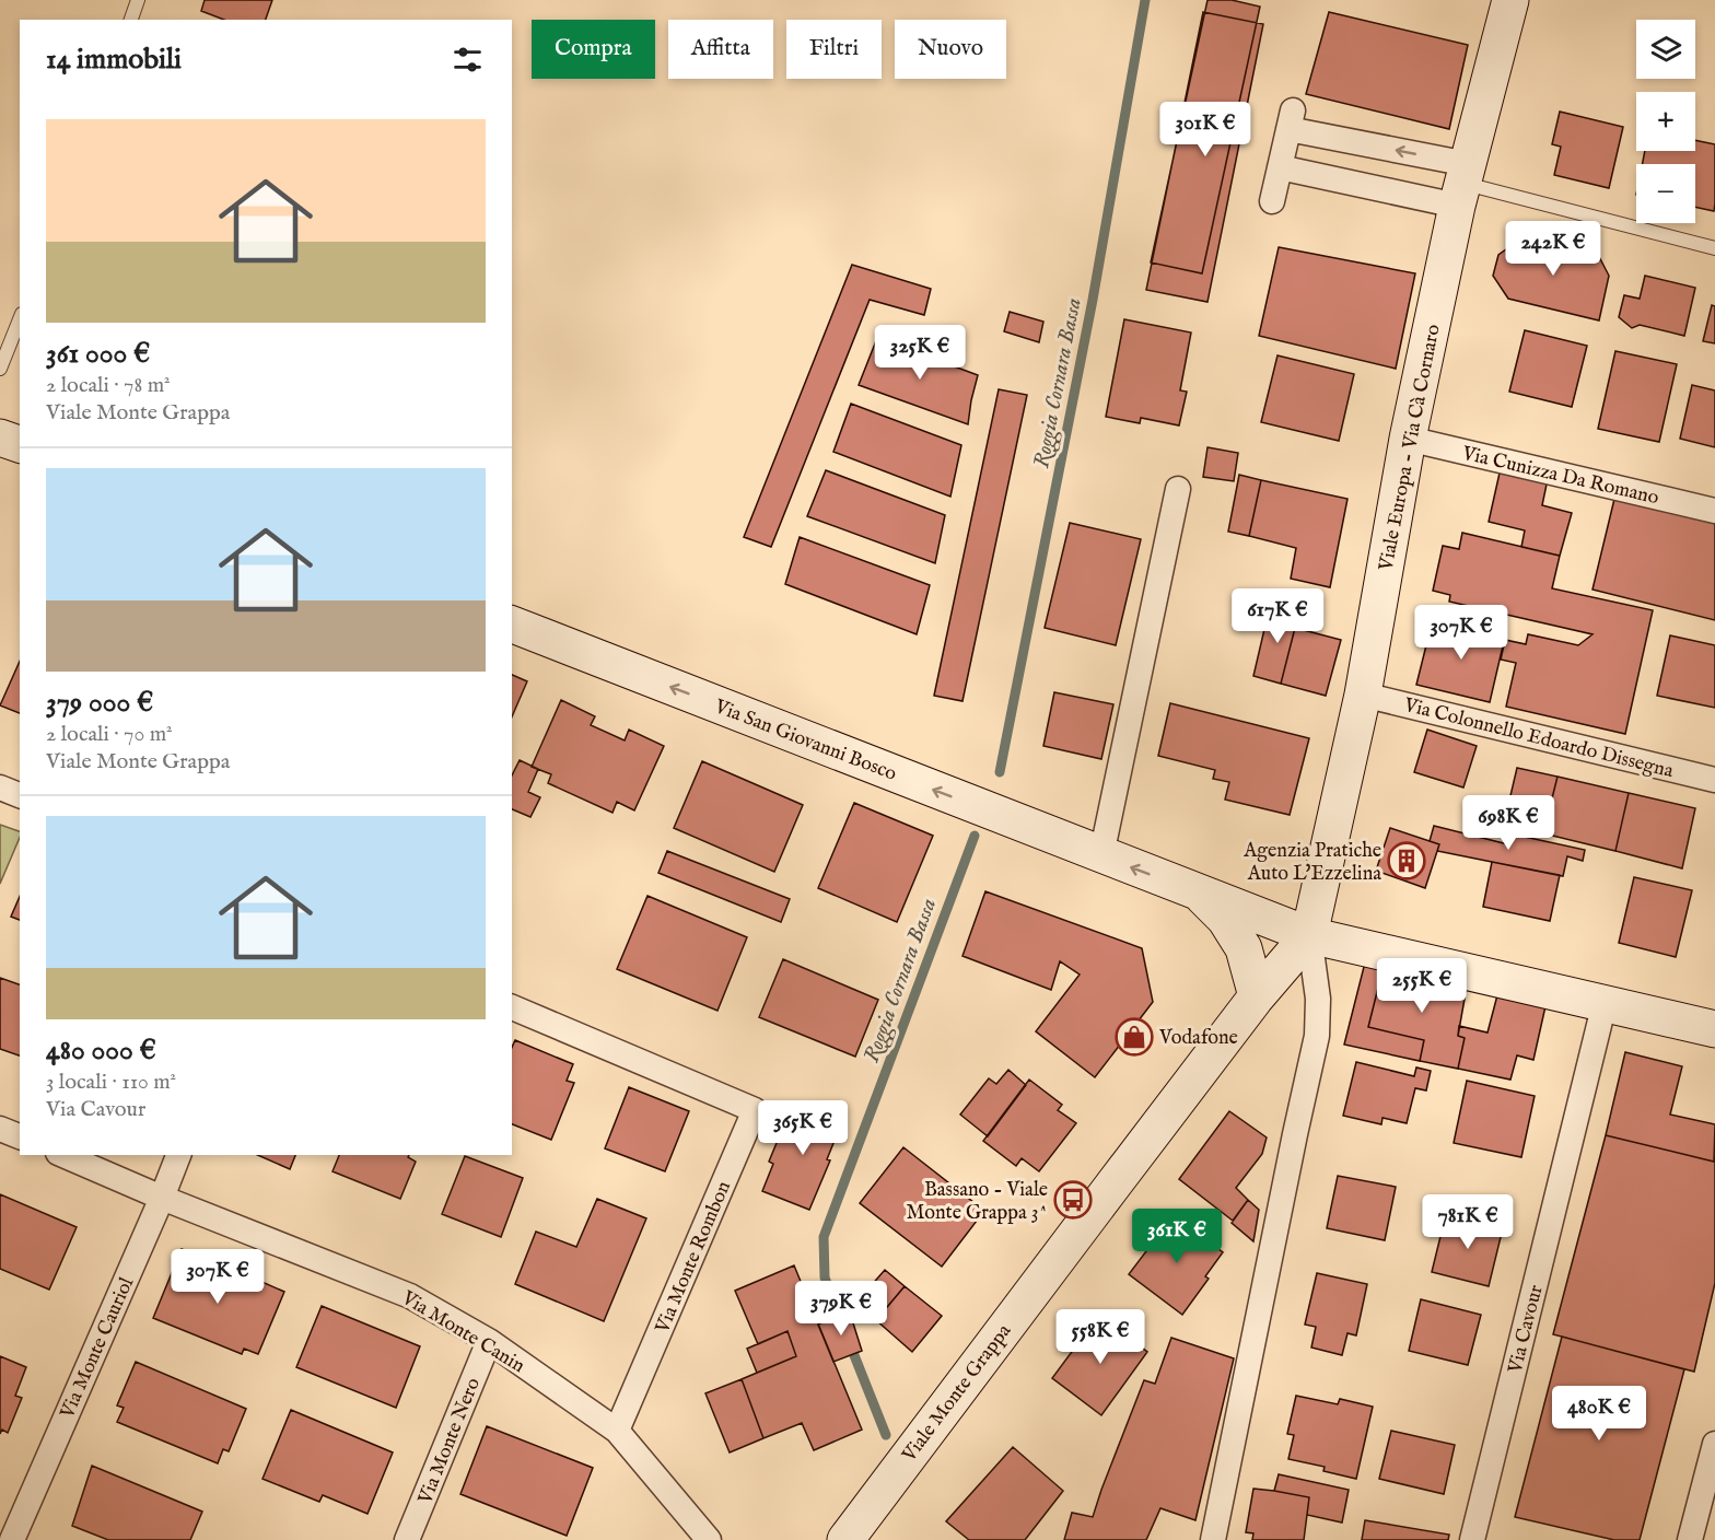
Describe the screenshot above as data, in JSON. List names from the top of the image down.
{
  "streets": {
    "street": [
      "Viale Europa - Via Cà Cornaro",
      "Via Cunizza Da Romano",
      "Via Colonnello Edoardo Dissegna",
      "Via San Giovanni Bosco",
      "Via Monte Rombon",
      "Via Cavour",
      "Via Monte Canin",
      "Via Monte Cauriol",
      "Viale Monte Grappa",
      "Via Monte Nero"
    ]
  },
  "crossings": [
    ["Viale Europa - Via Cà Cornaro", "Via Cunizza Da Romano"],
    ["Viale Europa - Via Cà Cornaro", "Via Colonnello Edoardo Dissegna"],
    ["Viale Europa - Via Cà Cornaro", "Via San Giovanni Bosco"],
    ["Viale Europa - Via Cà Cornaro", "Viale Monte Grappa"],
    ["Via San Giovanni Bosco", "Via Cavour"],
    ["Via San Giovanni Bosco", "Viale Monte Grappa"],
    ["Via Monte Rombon", "Via Monte Canin"],
    ["Via Monte Canin", "Via Monte Cauriol"],
    ["Via Monte Canin", "Via Monte Nero"]
  ],
  "one_way": ["Via San Giovanni Bosco"],
  "water": ["Roggia Cornara Bassa"],
  "places": {
    "building": ["Agenzia Pratiche Auto L'Ezzelina"],
    "shop": ["Vodafone"],
    "bus stop": ["Bassano - Viale Monte Grappa 3^"]
  },
  "page": {
    "map_buttons": ["+", "−"],
    "chip": [
      "Compra",
      "Affitta",
      "Filtri",
      "Nuovo"
    ],
    "heading": "14 immobili",
    "list": [
      {
        "name": "361 000 €",
        "note": "2 locali · 78 m² · Viale Monte Grappa"
      },
      {
        "name": "379 000 €",
        "note": "2 locali · 70 m² · Viale Monte Grappa"
      },
      {
        "name": "480 000 €",
        "note": "3 locali · 110 m² · Via Cavour"
      }
    ],
    "price": [
      "301K €",
      "242K €",
      "325K €",
      "617K €",
      "307K €",
      "698K €",
      "255K €",
      "365K €",
      "781K €",
      "361K €",
      "307K €",
      "379K €",
      "558K €",
      "480K €"
    ]
  }
}
